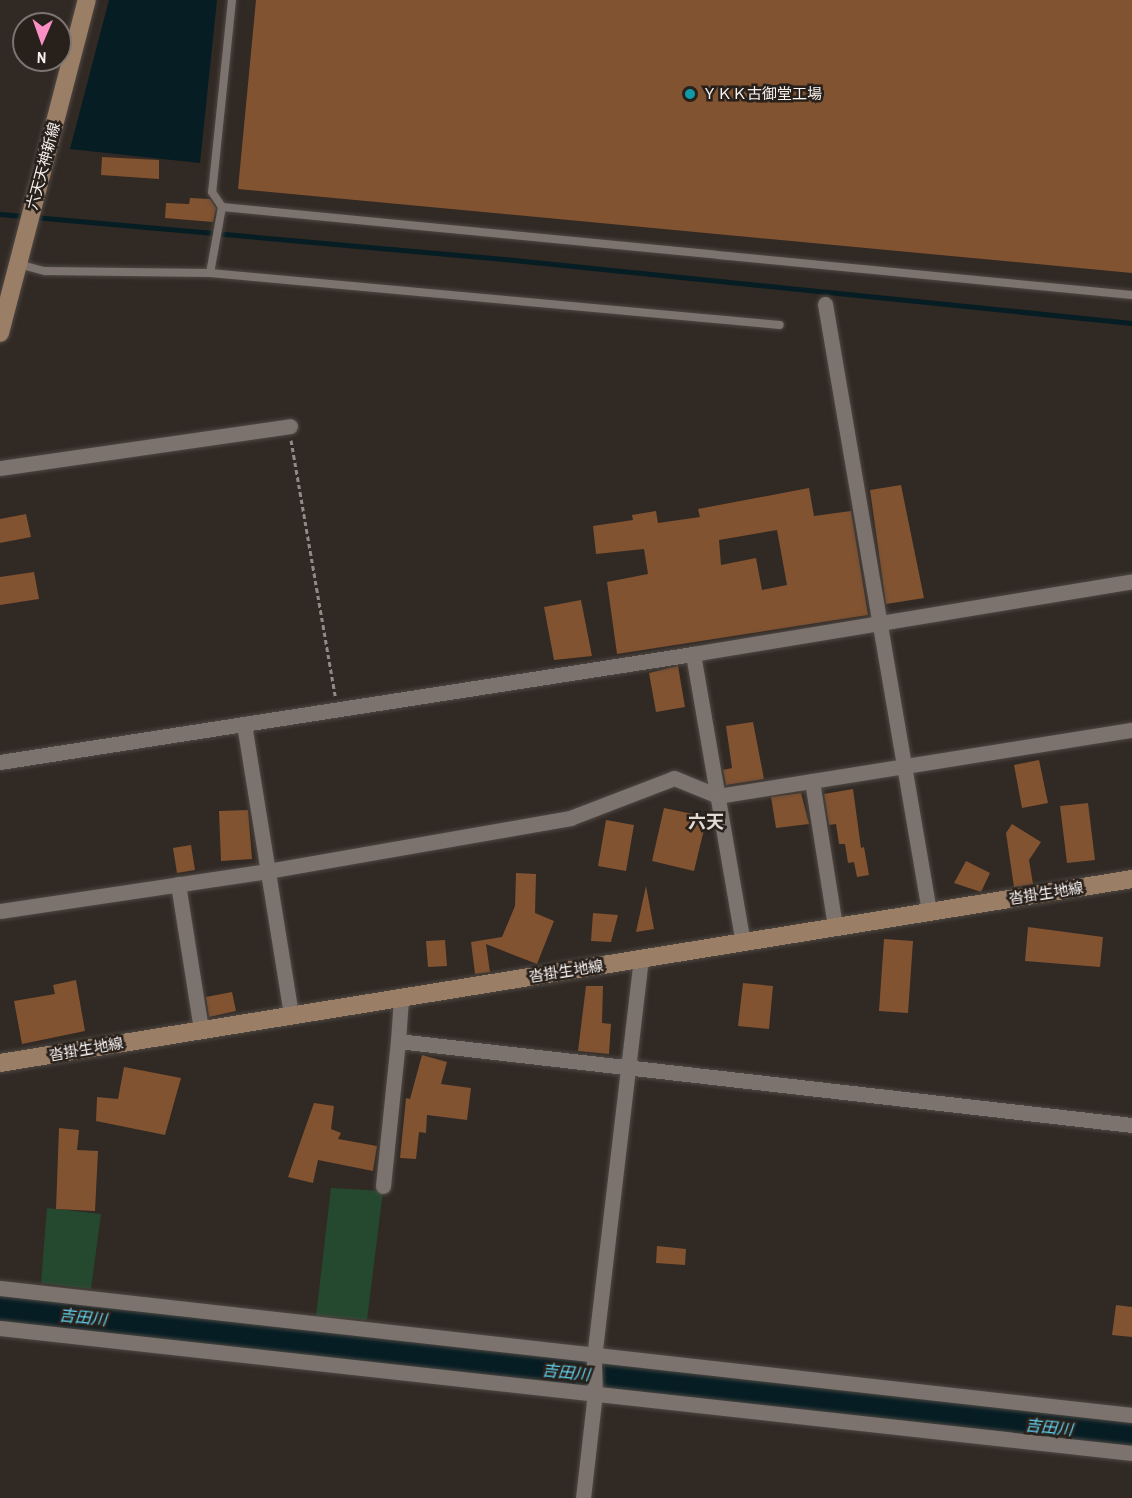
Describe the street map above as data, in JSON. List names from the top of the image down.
{
  "streets": {
    "main road": ["六天天神新線", "沓掛生地線"]
  },
  "districts": ["六天"],
  "water": ["吉田川"],
  "places": ["ＹＫＫ古御堂工場"],
  "north": "bottom"
}
